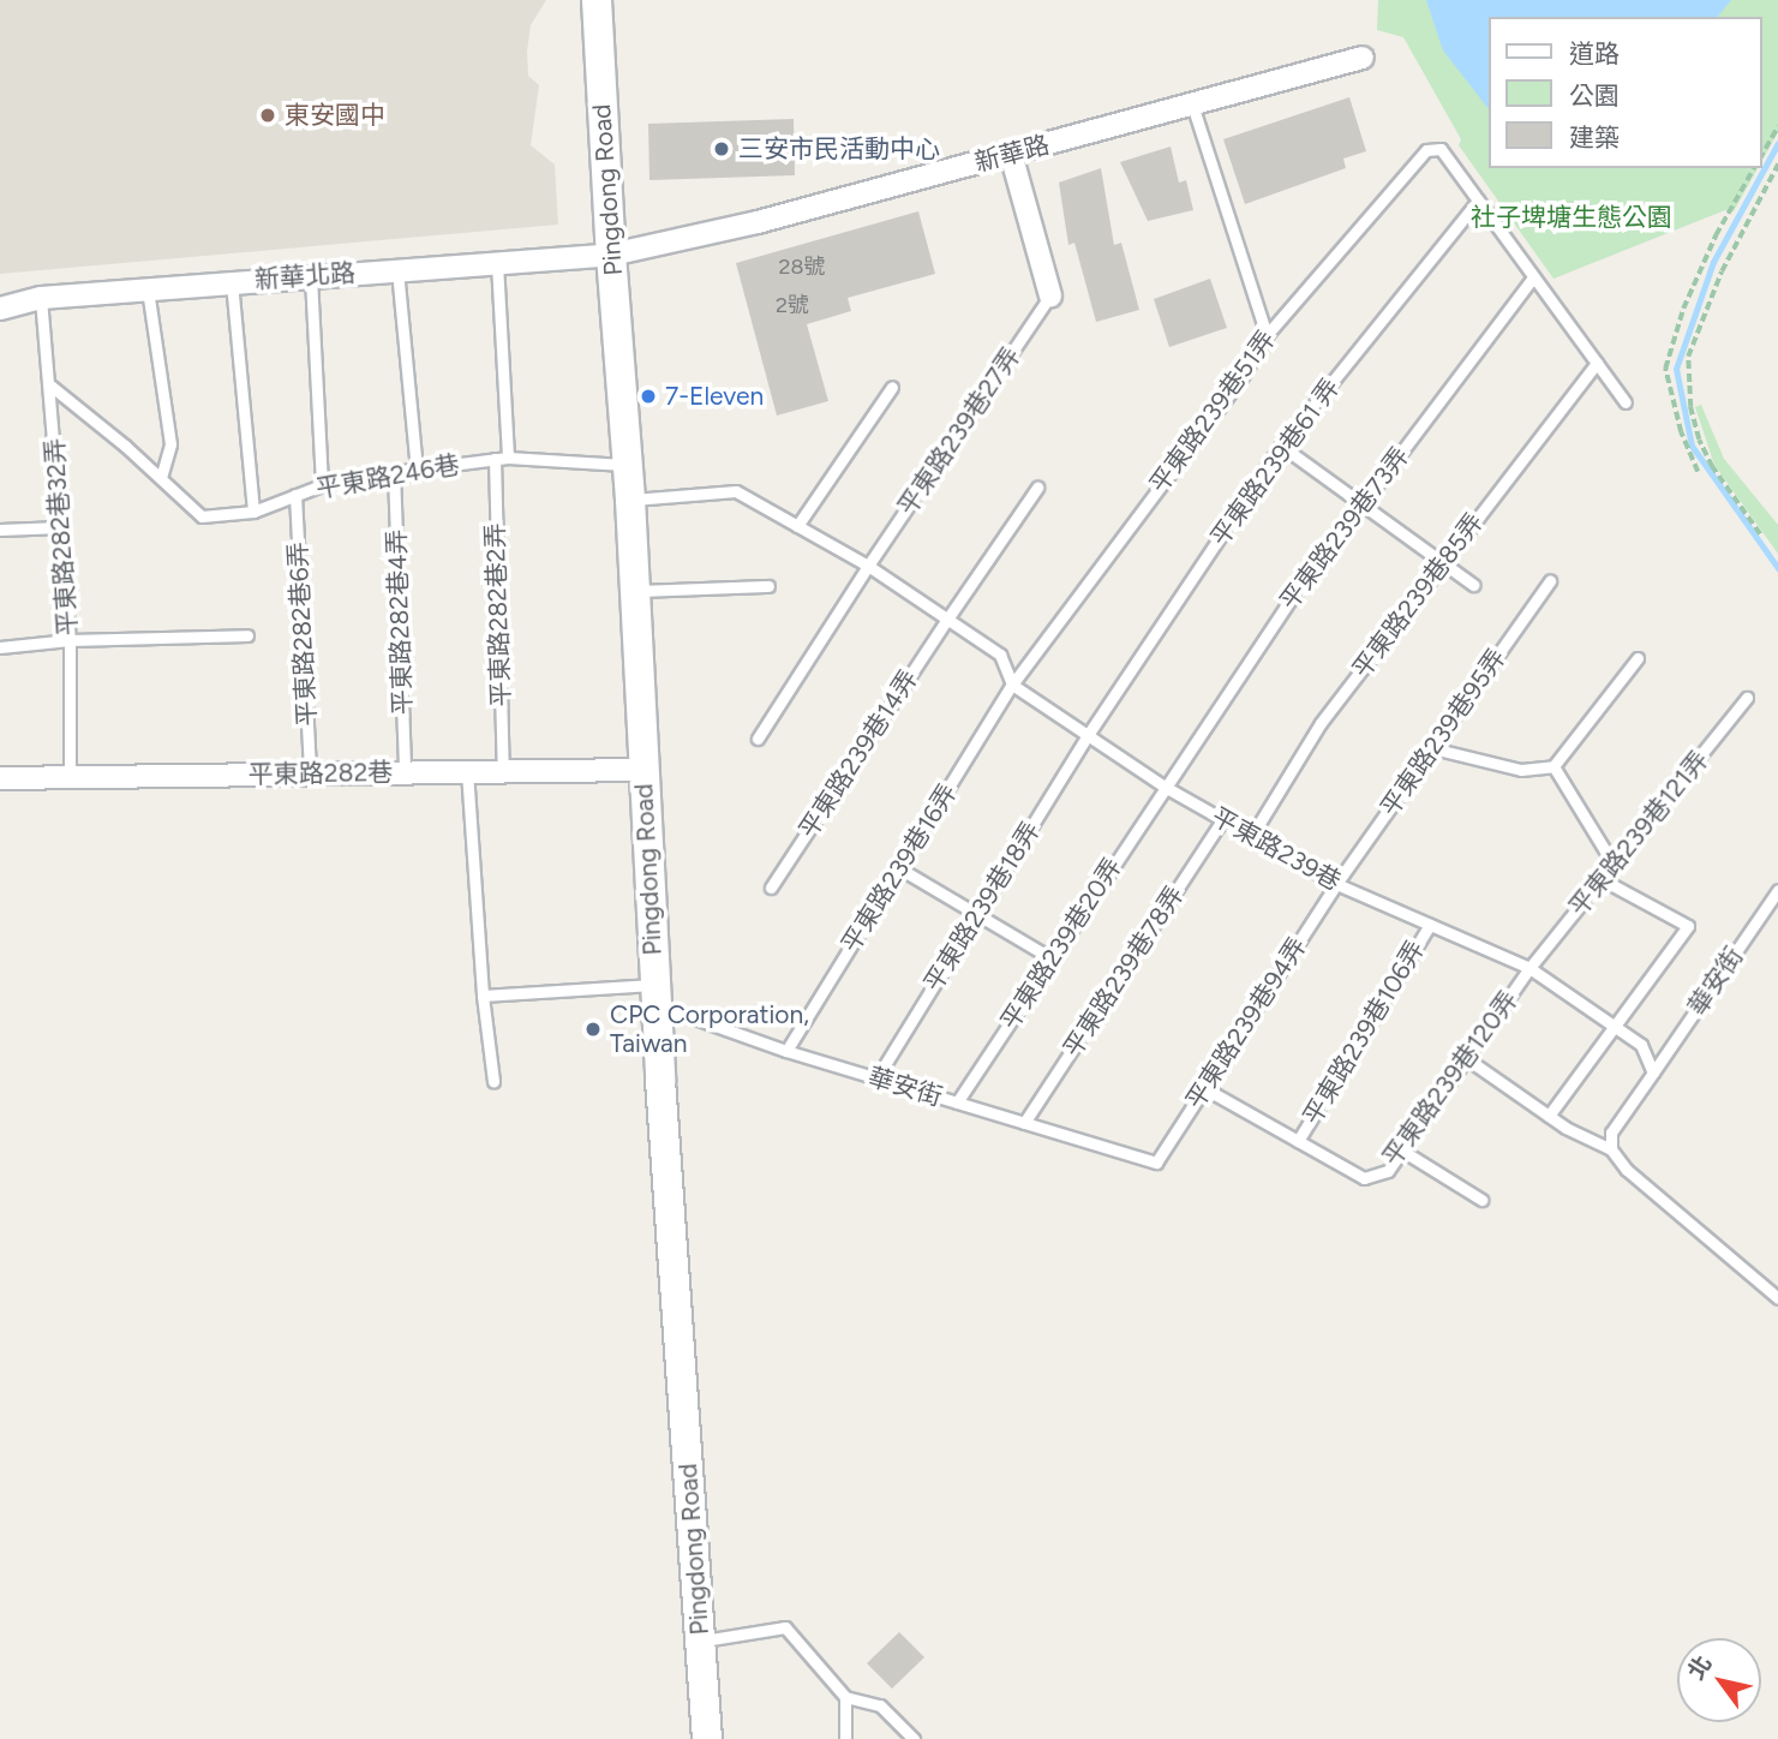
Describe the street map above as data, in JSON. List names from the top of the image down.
{
  "streets": {
    "street": [
      "新華路",
      "Pingdong Road",
      "新華北路",
      "平東路282巷"
    ],
    "lane": [
      "平東路239巷51弄",
      "平東路239巷27弄",
      "平東路239巷61 弄",
      "平東路246巷",
      "平東路239巷73弄",
      "平東路282巷32弄",
      "平東路239巷85弄",
      "平東路282巷2弄",
      "平東路282巷4弄",
      "平東路282巷6弄",
      "平東路239巷95弄",
      "平東路239巷14弄",
      "平東路239巷121弄",
      "平東路239巷",
      "平東路239巷16弄",
      "平東路239巷18弄",
      "平東路239巷20弄",
      "平東路239巷78弄",
      "華安街",
      "平東路239巷94弄",
      "平東路239巷106弄",
      "平東路239巷120弄"
    ]
  },
  "crossings": [
    ["新華路", "Pingdong Road"],
    ["新華路", "新華北路"],
    ["Pingdong Road", "新華北路"],
    ["Pingdong Road", "平東路246巷"],
    ["Pingdong Road", "平東路282巷"],
    ["Pingdong Road", "平東路239巷"],
    ["Pingdong Road", "華安街"],
    ["新華北路", "平東路282巷32弄"],
    ["平東路239巷51弄", "平東路239巷61 弄"],
    ["平東路239巷51弄", "平東路239巷"],
    ["平東路239巷51弄", "平東路239巷16弄"],
    ["平東路239巷27弄", "平東路239巷"],
    ["平東路239巷61 弄", "平東路239巷"],
    ["平東路239巷61 弄", "平東路239巷18弄"],
    ["平東路246巷", "平東路282巷32弄"],
    ["平東路246巷", "平東路282巷2弄"],
    ["平東路246巷", "平東路282巷4弄"],
    ["平東路246巷", "平東路282巷6弄"],
    ["平東路239巷73弄", "平東路239巷"],
    ["平東路239巷73弄", "平東路239巷20弄"],
    ["平東路282巷32弄", "平東路282巷"],
    ["平東路239巷85弄", "平東路239巷"],
    ["平東路282巷2弄", "平東路282巷"],
    ["平東路282巷4弄", "平東路282巷"],
    ["平東路282巷6弄", "平東路282巷"],
    ["平東路239巷95弄", "平東路239巷"],
    ["平東路239巷95弄", "平東路239巷94弄"],
    ["平東路239巷14弄", "平東路239巷"],
    ["平東路239巷121弄", "平東路239巷"],
    ["平東路239巷121弄", "平東路239巷120弄"],
    ["平東路239巷", "平東路239巷16弄"],
    ["平東路239巷", "平東路239巷18弄"],
    ["平東路239巷", "平東路239巷20弄"],
    ["平東路239巷", "平東路239巷78弄"],
    ["平東路239巷", "華安街"],
    ["平東路239巷", "平東路239巷94弄"],
    ["平東路239巷", "平東路239巷106弄"],
    ["平東路239巷", "平東路239巷120弄"],
    ["平東路239巷16弄", "華安街"],
    ["平東路239巷18弄", "華安街"],
    ["平東路239巷20弄", "華安街"],
    ["平東路239巷78弄", "華安街"],
    ["華安街", "平東路239巷94弄"],
    ["平東路239巷106弄", "平東路239巷120弄"]
  ],
  "parks": ["社子埤塘生態公園"],
  "places": [
    "東安國中",
    "三安市民活動中心",
    "7-Eleven",
    "CPC Corporation, Taiwan"
  ],
  "house_numbers": ["28號", "2號"],
  "legend": ["道路", "公園", "建築"],
  "north": "top left"
}
